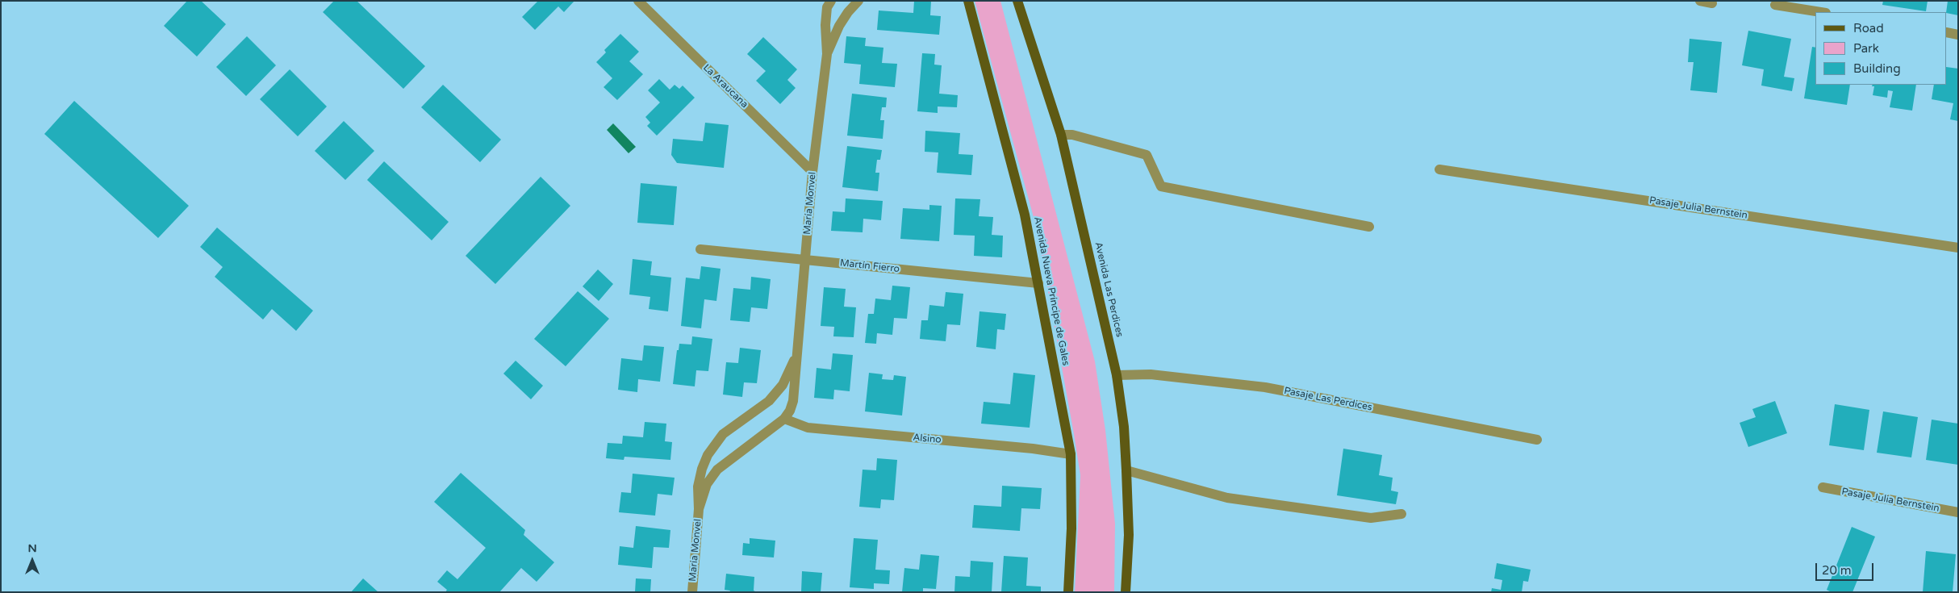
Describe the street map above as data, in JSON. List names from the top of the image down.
{
  "streets": {
    "main road": ["Avenida Las Perdices", "Avenida Nueva Príncipe de Gales"],
    "street": [
      "La Araucana",
      "María Monvel",
      "Pasaje Julia Bernstein",
      "Martín Fierro",
      "Pasaje Las Perdices",
      "Alsino"
    ]
  },
  "crossings": [
    ["La Araucana", "María Monvel"],
    ["María Monvel", "Martín Fierro"],
    ["María Monvel", "Alsino"],
    ["Martín Fierro", "Avenida Nueva Príncipe de Gales"],
    ["Avenida Las Perdices", "Pasaje Las Perdices"],
    ["Avenida Nueva Príncipe de Gales", "Alsino"]
  ],
  "legend": ["Road", "Park", "Building"],
  "scale_bar": "20 m",
  "north": "top"
}
